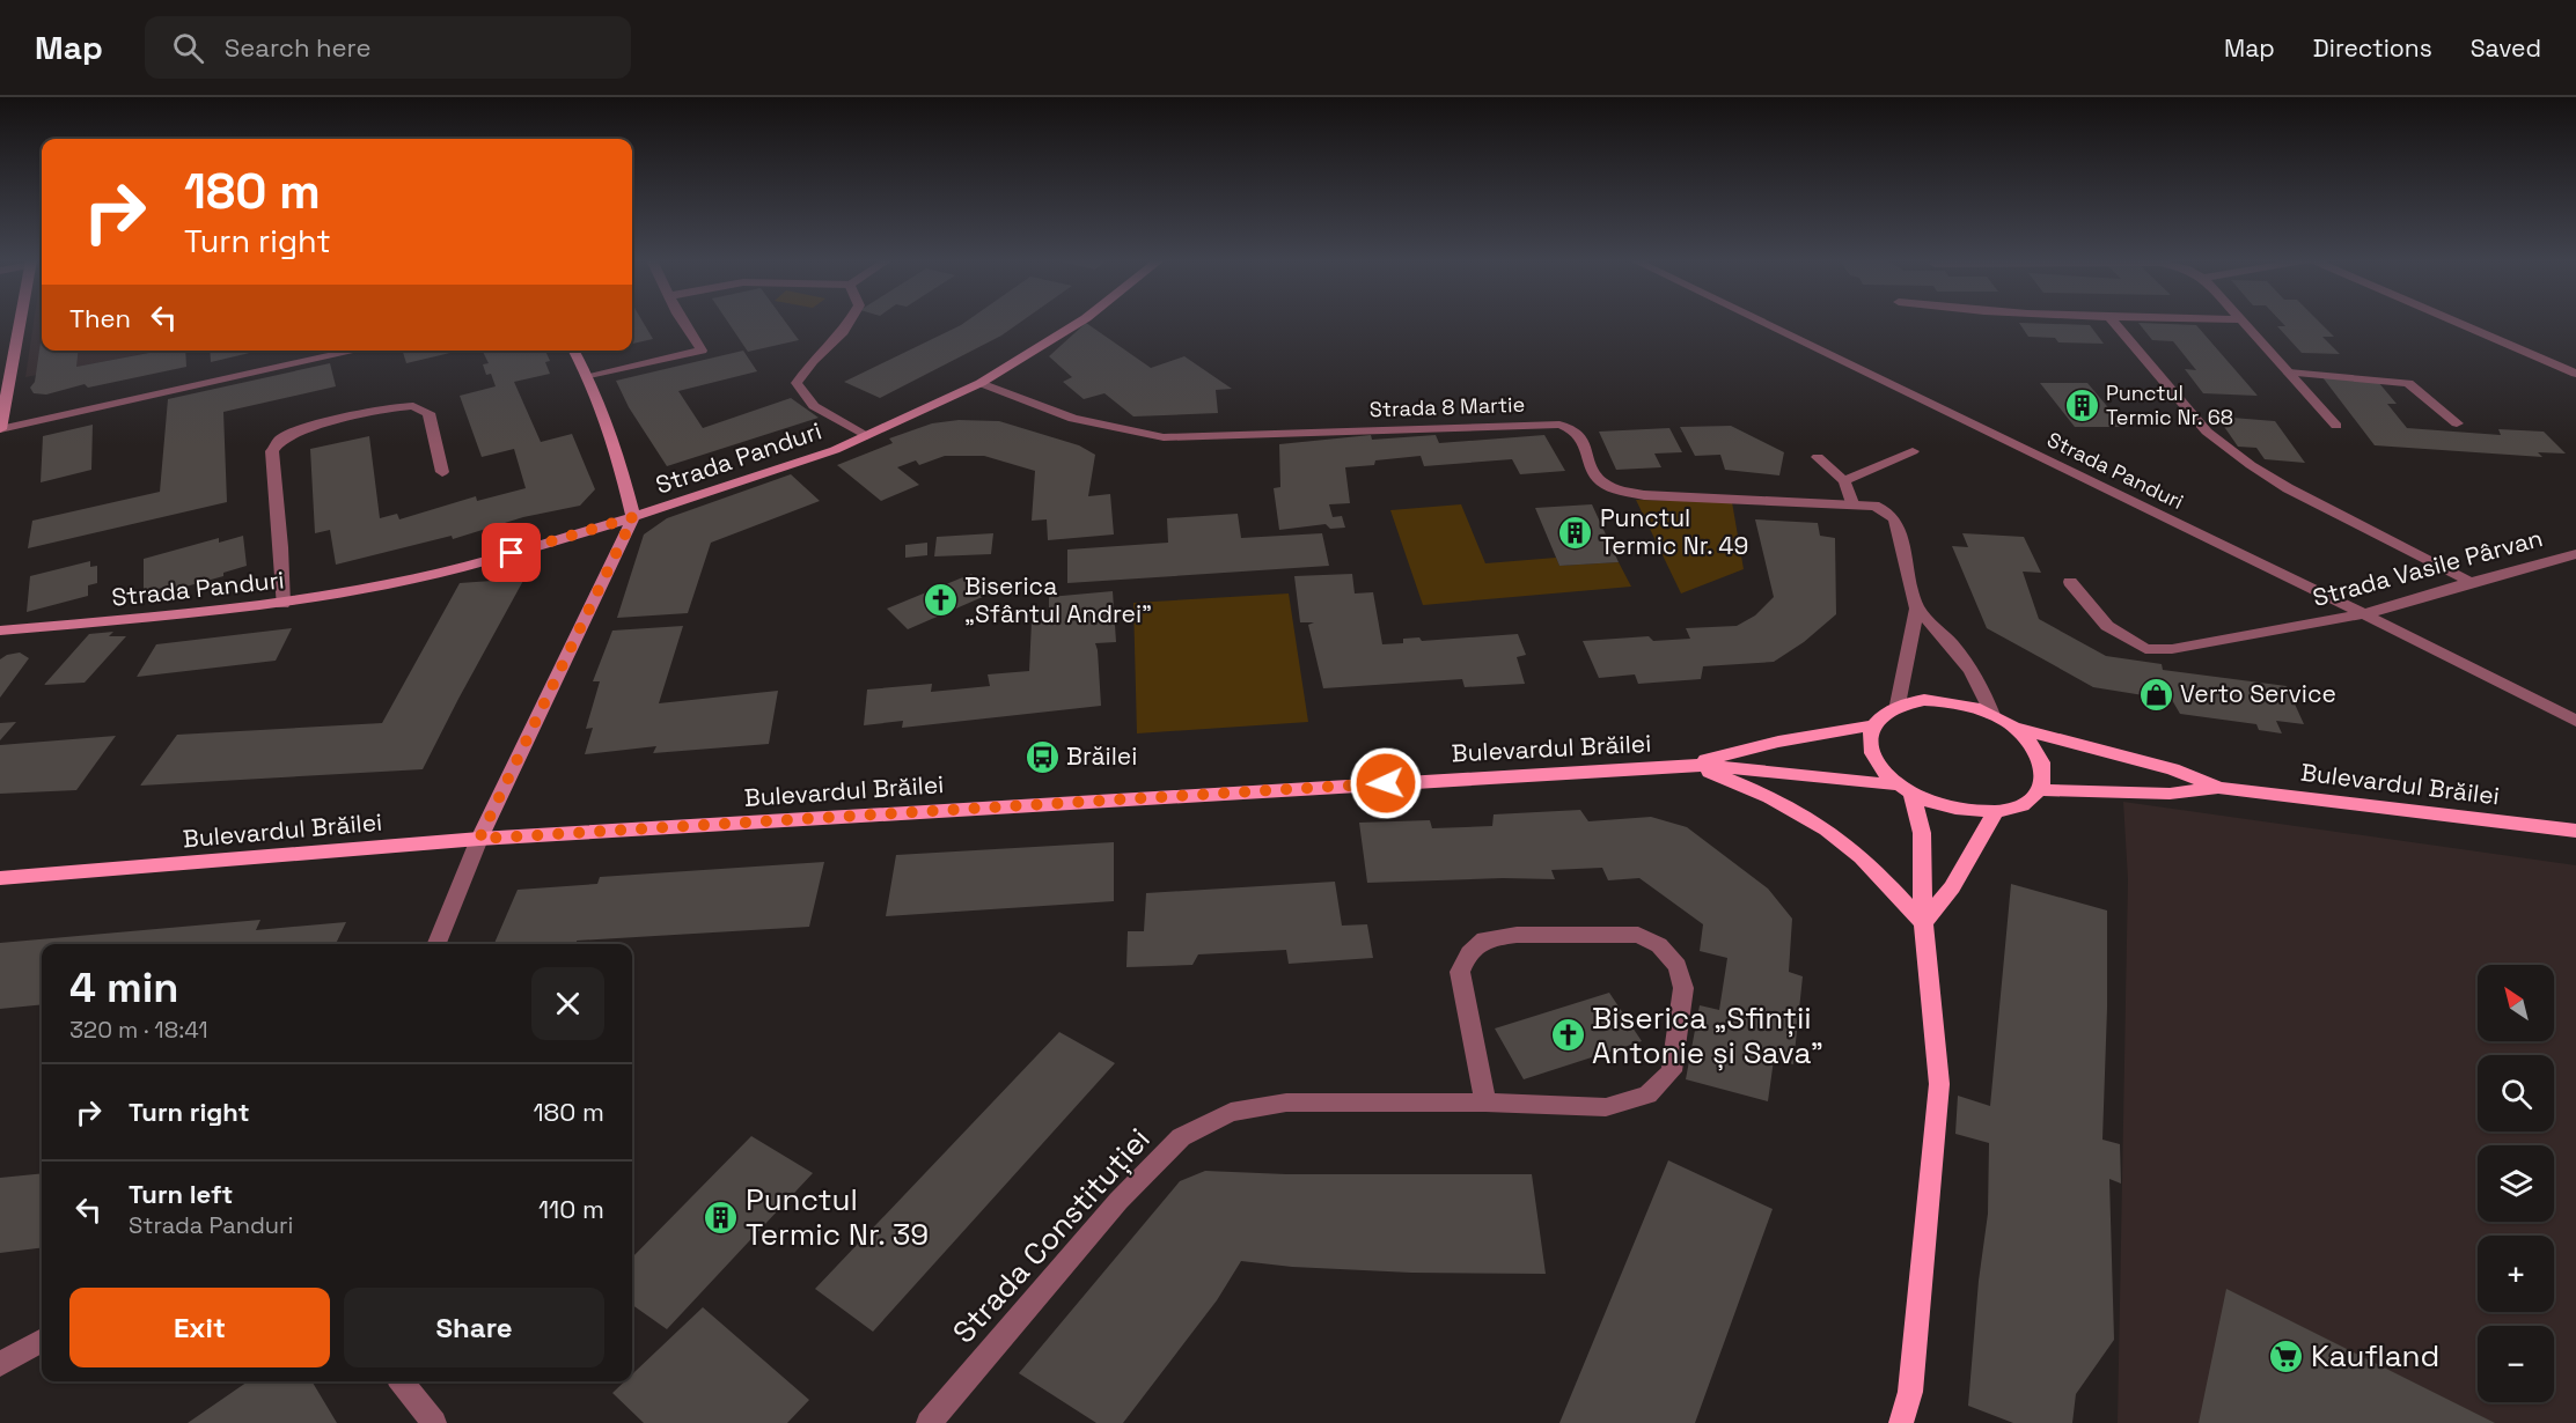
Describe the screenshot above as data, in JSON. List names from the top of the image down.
{
  "streets": {
    "main road": ["Bulevardul Brăilei"],
    "street": [
      "Strada 8 Martie",
      "Strada Panduri",
      "Strada Vasile Pârvan",
      "Strada Constituției"
    ]
  },
  "crossings": [
    ["Strada 8 Martie", "Strada Panduri"],
    ["Strada Panduri", "Strada Vasile Pârvan"]
  ],
  "places": {
    "building": ["Punctul Termic Nr. 68", "Punctul Termic Nr. 49", "Punctul Termic Nr. 39"],
    "church": ["Biserica „Sfântul Andrei\"", "Biserica „Sfinții Antonie și Sava\""],
    "shop": ["Verto Service"],
    "bus stop": ["Brăilei"],
    "supermarket": ["Kaufland"]
  },
  "north": "top left",
  "page": {
    "header": "Map",
    "search": "Search here",
    "nav": ["Map", "Directions", "Saved"],
    "turn": ["180 m", "Turn right"],
    "then": "Then",
    "heading": ["4 min", "320 m · 18:41"],
    "map_buttons": ["+", "−"],
    "list": [
      {
        "name": "Turn right",
        "value": "180 m"
      },
      {
        "name": "Turn left",
        "note": "Strada Panduri",
        "value": "110 m"
      }
    ],
    "buttons": ["Exit", "Share"]
  }
}
